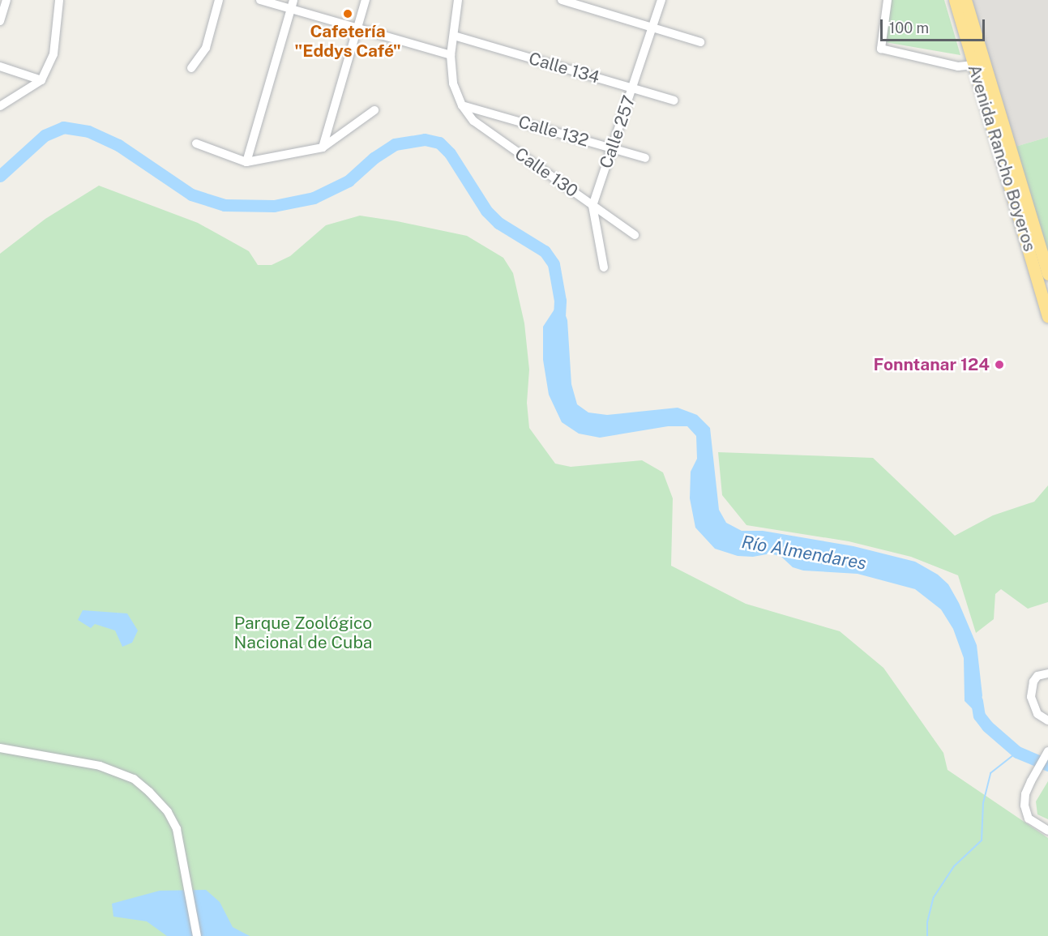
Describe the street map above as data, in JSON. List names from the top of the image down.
{
  "streets": {
    "highway": ["Avenida Rancho Boyeros"],
    "street": [
      "Calle 134",
      "Calle 132",
      "Calle 257",
      "Calle 130"
    ]
  },
  "crossings": [
    ["Calle 134", "Calle 257"],
    ["Calle 134", "Calle 130"],
    ["Calle 132", "Calle 257"],
    ["Calle 132", "Calle 130"],
    ["Calle 257", "Calle 130"]
  ],
  "water": ["Río Almendares"],
  "parks": ["Parque Zoológico Nacional de Cuba"],
  "places": ["Cafetería \"Eddys Café\"", "Fonntanar 124"],
  "scale_bar": "100 m"
}
